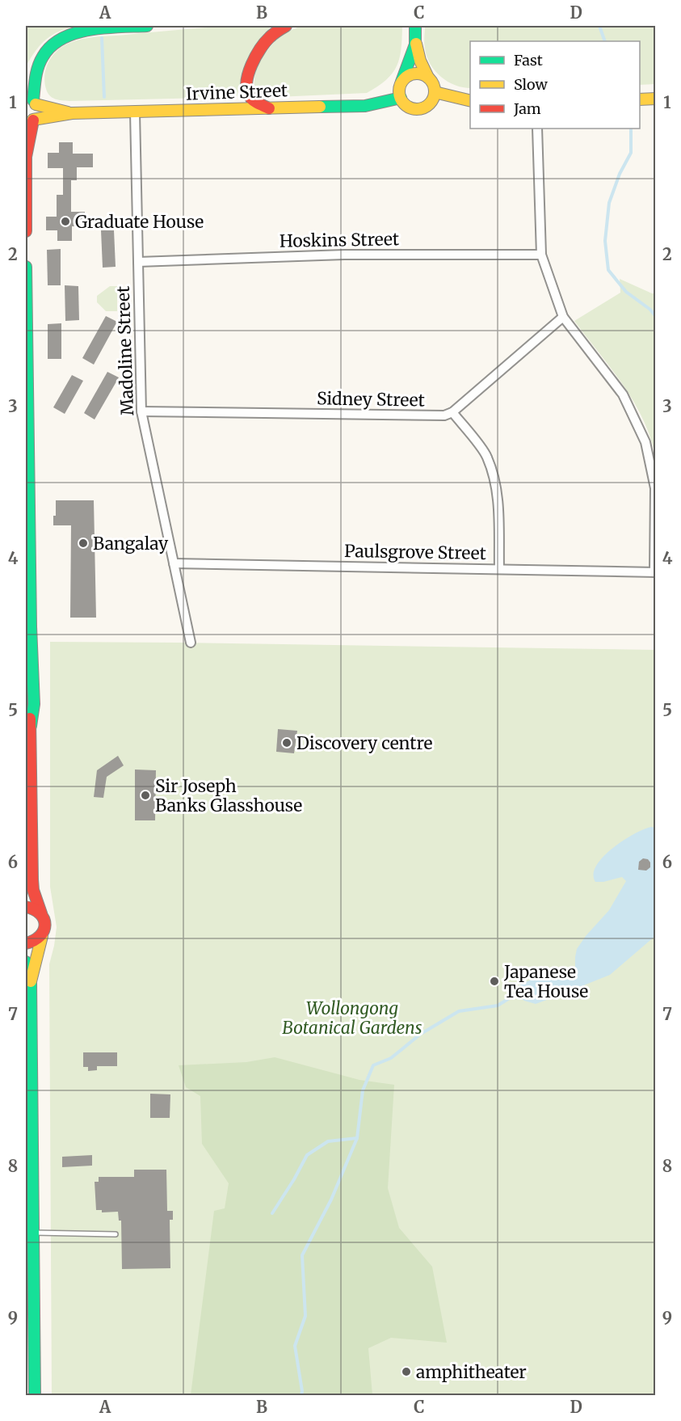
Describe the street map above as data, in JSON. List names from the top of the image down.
{
  "streets": {
    "main road": ["Irvine Street"],
    "street": [
      "Hoskins Street",
      "Madoline Street",
      "Sidney Street",
      "Paulsgrove Street"
    ]
  },
  "crossings": [
    ["Irvine Street", "Madoline Street"],
    ["Hoskins Street", "Madoline Street"],
    ["Madoline Street", "Sidney Street"],
    ["Madoline Street", "Paulsgrove Street"]
  ],
  "parks": ["Wollongong Botanical Gardens"],
  "places": [
    "Graduate House",
    "Bangalay",
    "Discovery centre",
    "Sir Joseph Banks Glasshouse",
    "Japanese Tea House",
    "amphitheater"
  ],
  "legend": ["Fast", "Slow", "Jam"],
  "grid": {
    "columns": [
      "A",
      "B",
      "C",
      "D"
    ],
    "rows": [
      "1",
      "2",
      "3",
      "4",
      "5",
      "6",
      "7",
      "8",
      "9"
    ]
  }
}
